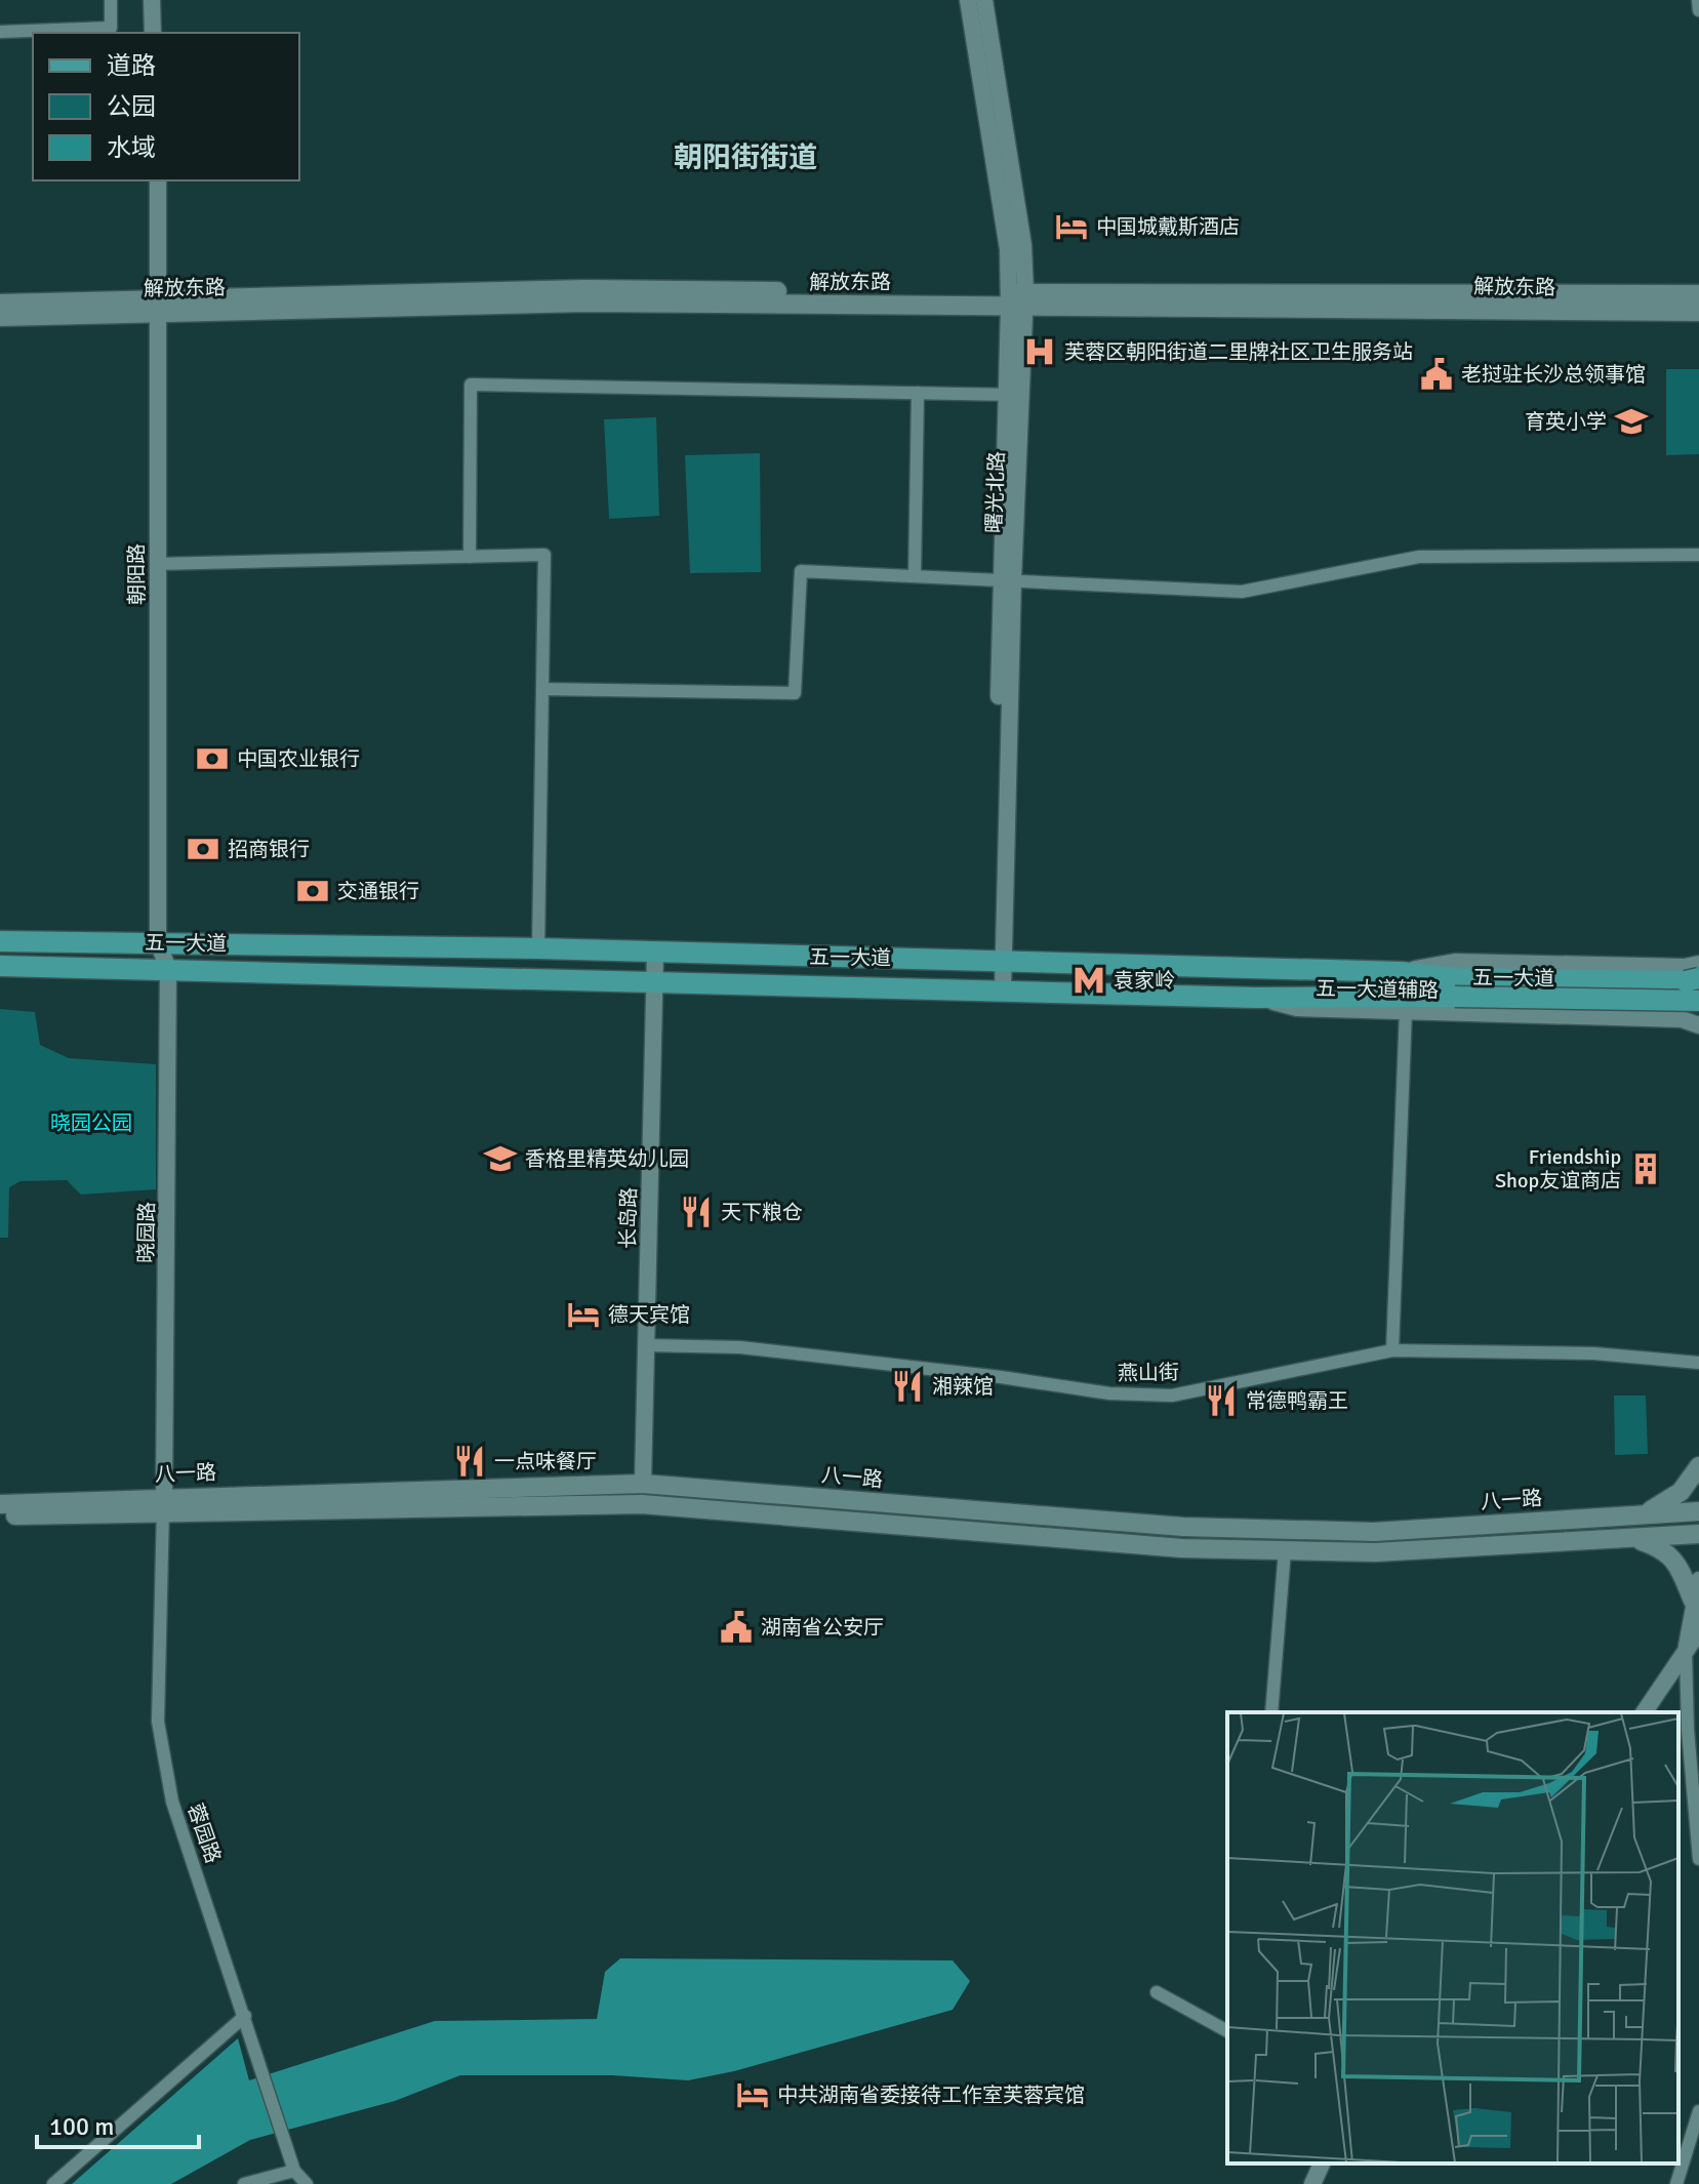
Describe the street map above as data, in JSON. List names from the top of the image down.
{
  "streets": {
    "main road": ["解放东路", "五一大道", "八一路"],
    "street": [
      "曙光北路",
      "朝阳路",
      "五一大道辅路",
      "长岛路",
      "晓园路",
      "燕山街",
      "蓉园路"
    ]
  },
  "crossings": [
    ["解放东路", "曙光北路"],
    ["解放东路", "朝阳路"],
    ["曙光北路", "五一大道"],
    ["朝阳路", "五一大道"],
    ["朝阳路", "晓园路"],
    ["五一大道", "五一大道辅路"],
    ["五一大道", "长岛路"],
    ["五一大道", "晓园路"],
    ["长岛路", "燕山街"],
    ["长岛路", "八一路"],
    ["晓园路", "八一路"],
    ["晓园路", "蓉园路"],
    ["八一路", "蓉园路"]
  ],
  "districts": ["朝阳街街道"],
  "parks": ["晓园公园"],
  "places": {
    "hotel": ["中国城戴斯酒店", "德天宾馆", "中共湖南省委接待工作室芙蓉宾馆"],
    "hospital": ["芙蓉区朝阳街道二里牌社区卫生服务站"],
    "public building": ["老挝驻长沙总领事馆", "湖南省公安厅"],
    "school or university": ["育英小学", "香格里精英幼儿园"],
    "bank": ["中国农业银行", "招商银行", "交通银行"],
    "metro station": ["袁家岭"],
    "building": ["Friendship Shop友谊商店"],
    "restaurant": [
      "天下粮仓",
      "湘辣馆",
      "常德鸭霸王",
      "一点味餐厅"
    ]
  },
  "legend": ["道路", "公园", "水域"],
  "scale_bar": "100 m"
}
